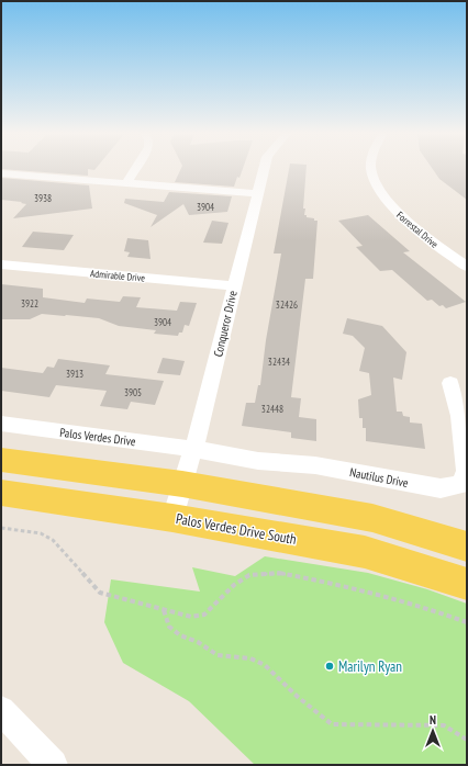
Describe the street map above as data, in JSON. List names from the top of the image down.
{
  "streets": {
    "main road": ["Palos Verdes Drive South"],
    "street": [
      "Forrestal Drive",
      "Admirable Drive",
      "Conqueror Drive",
      "Palos Verdes Drive",
      "Nautilus Drive"
    ]
  },
  "crossings": [
    ["Admirable Drive", "Conqueror Drive"],
    ["Conqueror Drive", "Palos Verdes Drive"],
    ["Conqueror Drive", "Nautilus Drive"],
    ["Conqueror Drive", "Palos Verdes Drive South"],
    ["Palos Verdes Drive", "Nautilus Drive"]
  ],
  "places": ["Marilyn Ryan"],
  "house_numbers": [
    "3938",
    "3904",
    "3922",
    "32426",
    "3904",
    "32434",
    "3913",
    "3905",
    "32448"
  ],
  "north": "top"
}
